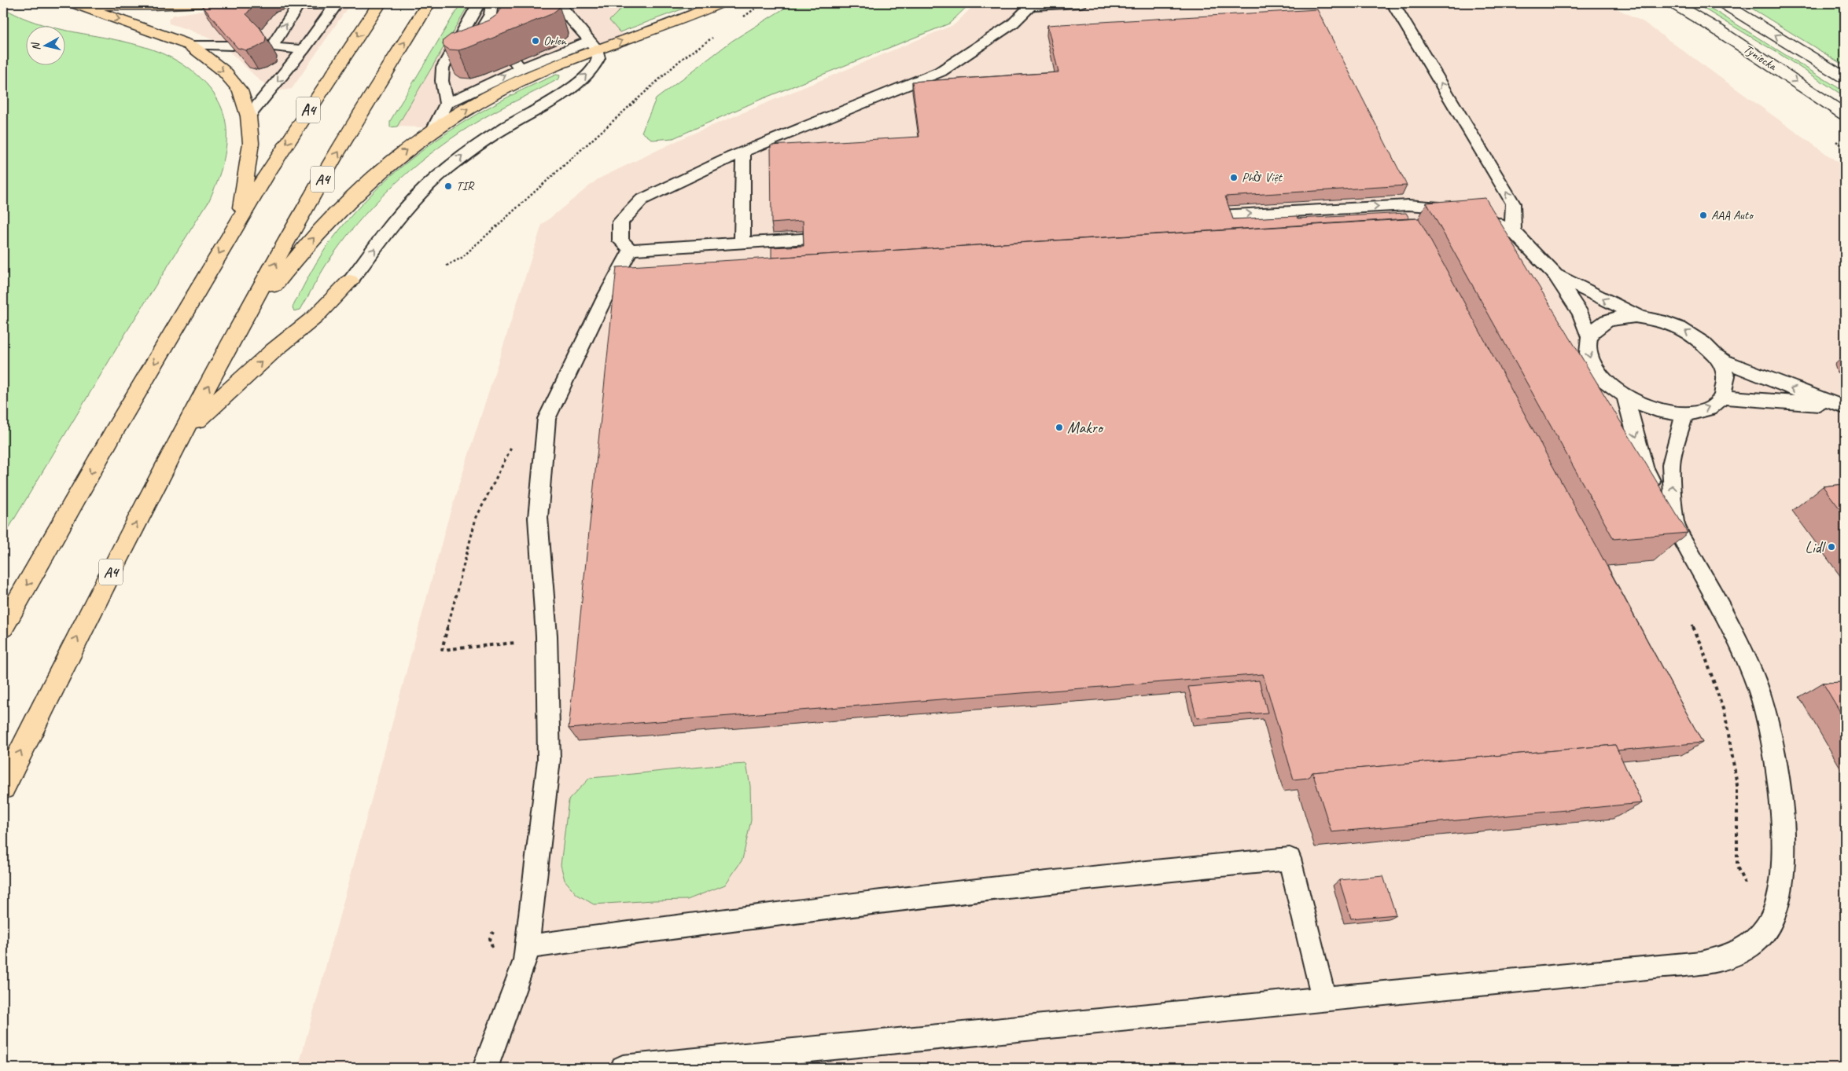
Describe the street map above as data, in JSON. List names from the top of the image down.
{
  "streets": {
    "highway": ["А4", "A4"],
    "street": ["Tyniecka"]
  },
  "places": [
    "Orlen",
    "Phở Việt",
    "TIR",
    "AAA Auto",
    "Makro",
    "Lidl"
  ],
  "north": "left"
}
